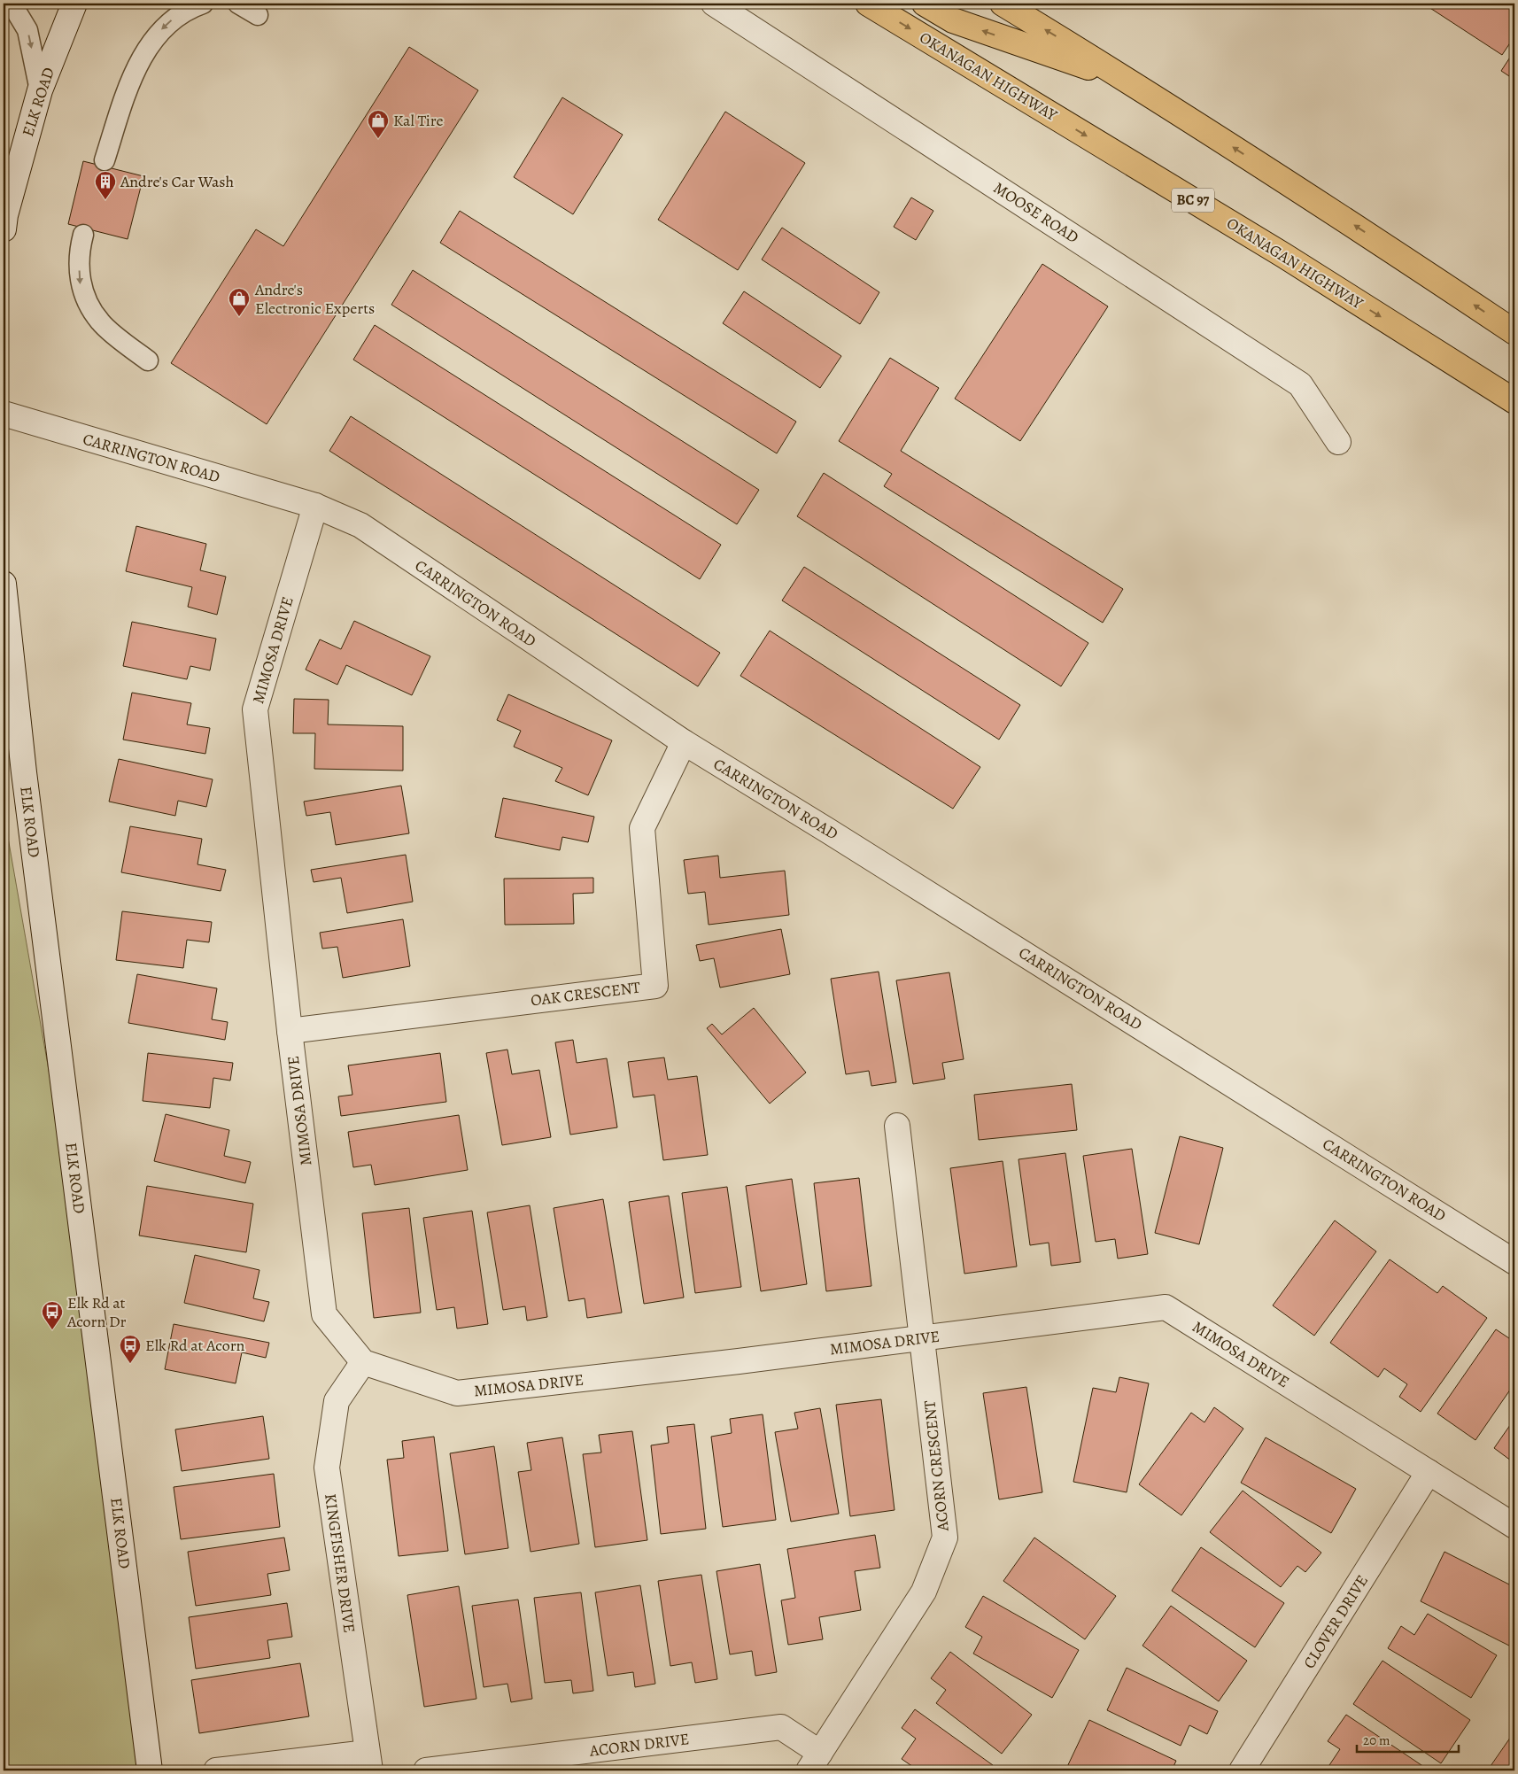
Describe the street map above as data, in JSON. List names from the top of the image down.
{
  "streets": {
    "highway": ["OKANAGAN HIGHWAY", "BC 97"],
    "street": [
      "ELK ROAD",
      "MOOSE ROAD",
      "CARRINGTON ROAD",
      "MIMOSA DRIVE",
      "OAK CRESCENT",
      "ACORN CRESCENT",
      "KINGFISHER DRIVE",
      "CLOVER DRIVE",
      "ACORN DRIVE"
    ]
  },
  "crossings": [
    ["CARRINGTON ROAD", "MIMOSA DRIVE"],
    ["CARRINGTON ROAD", "OAK CRESCENT"],
    ["MIMOSA DRIVE", "OAK CRESCENT"],
    ["MIMOSA DRIVE", "ACORN CRESCENT"],
    ["MIMOSA DRIVE", "KINGFISHER DRIVE"],
    ["MIMOSA DRIVE", "CLOVER DRIVE"],
    ["ACORN CRESCENT", "ACORN DRIVE"]
  ],
  "places": {
    "shop": ["Kal Tire", "Andre's Electronic Experts"],
    "building": ["Andre's Car Wash"],
    "bus stop": ["Elk Rd at Acorn Dr", "Elk Rd at Acorn"]
  },
  "scale_bar": "20 m"
}
